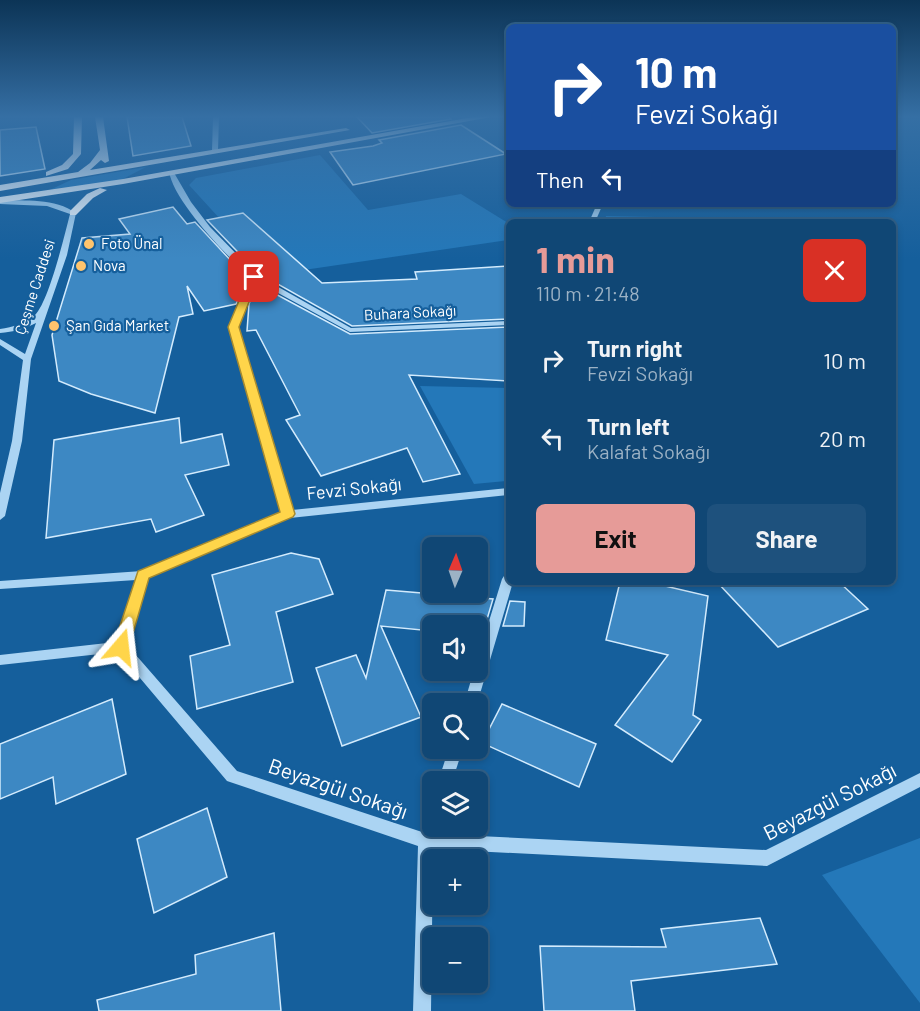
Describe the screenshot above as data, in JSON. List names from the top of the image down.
{
  "streets": {
    "street": [
      "Çeşme Caddesi",
      "Buhara Sokağı",
      "Fevzi Sokağı",
      "Beyazgül Sokağı"
    ]
  },
  "places": ["Foto Ünal", "Nova", "Şan Gıda Market"],
  "north": "top",
  "page": {
    "turn": ["10 m", "Fevzi Sokağı"],
    "then": "Then",
    "heading": ["1 min", "110 m · 21:48"],
    "list": [
      {
        "name": "Turn right",
        "note": "Fevzi Sokağı",
        "value": "10 m"
      },
      {
        "name": "Turn left",
        "note": "Kalafat Sokağı",
        "value": "20 m"
      }
    ],
    "buttons": ["Exit", "Share"],
    "map_buttons": ["+", "−"]
  }
}
